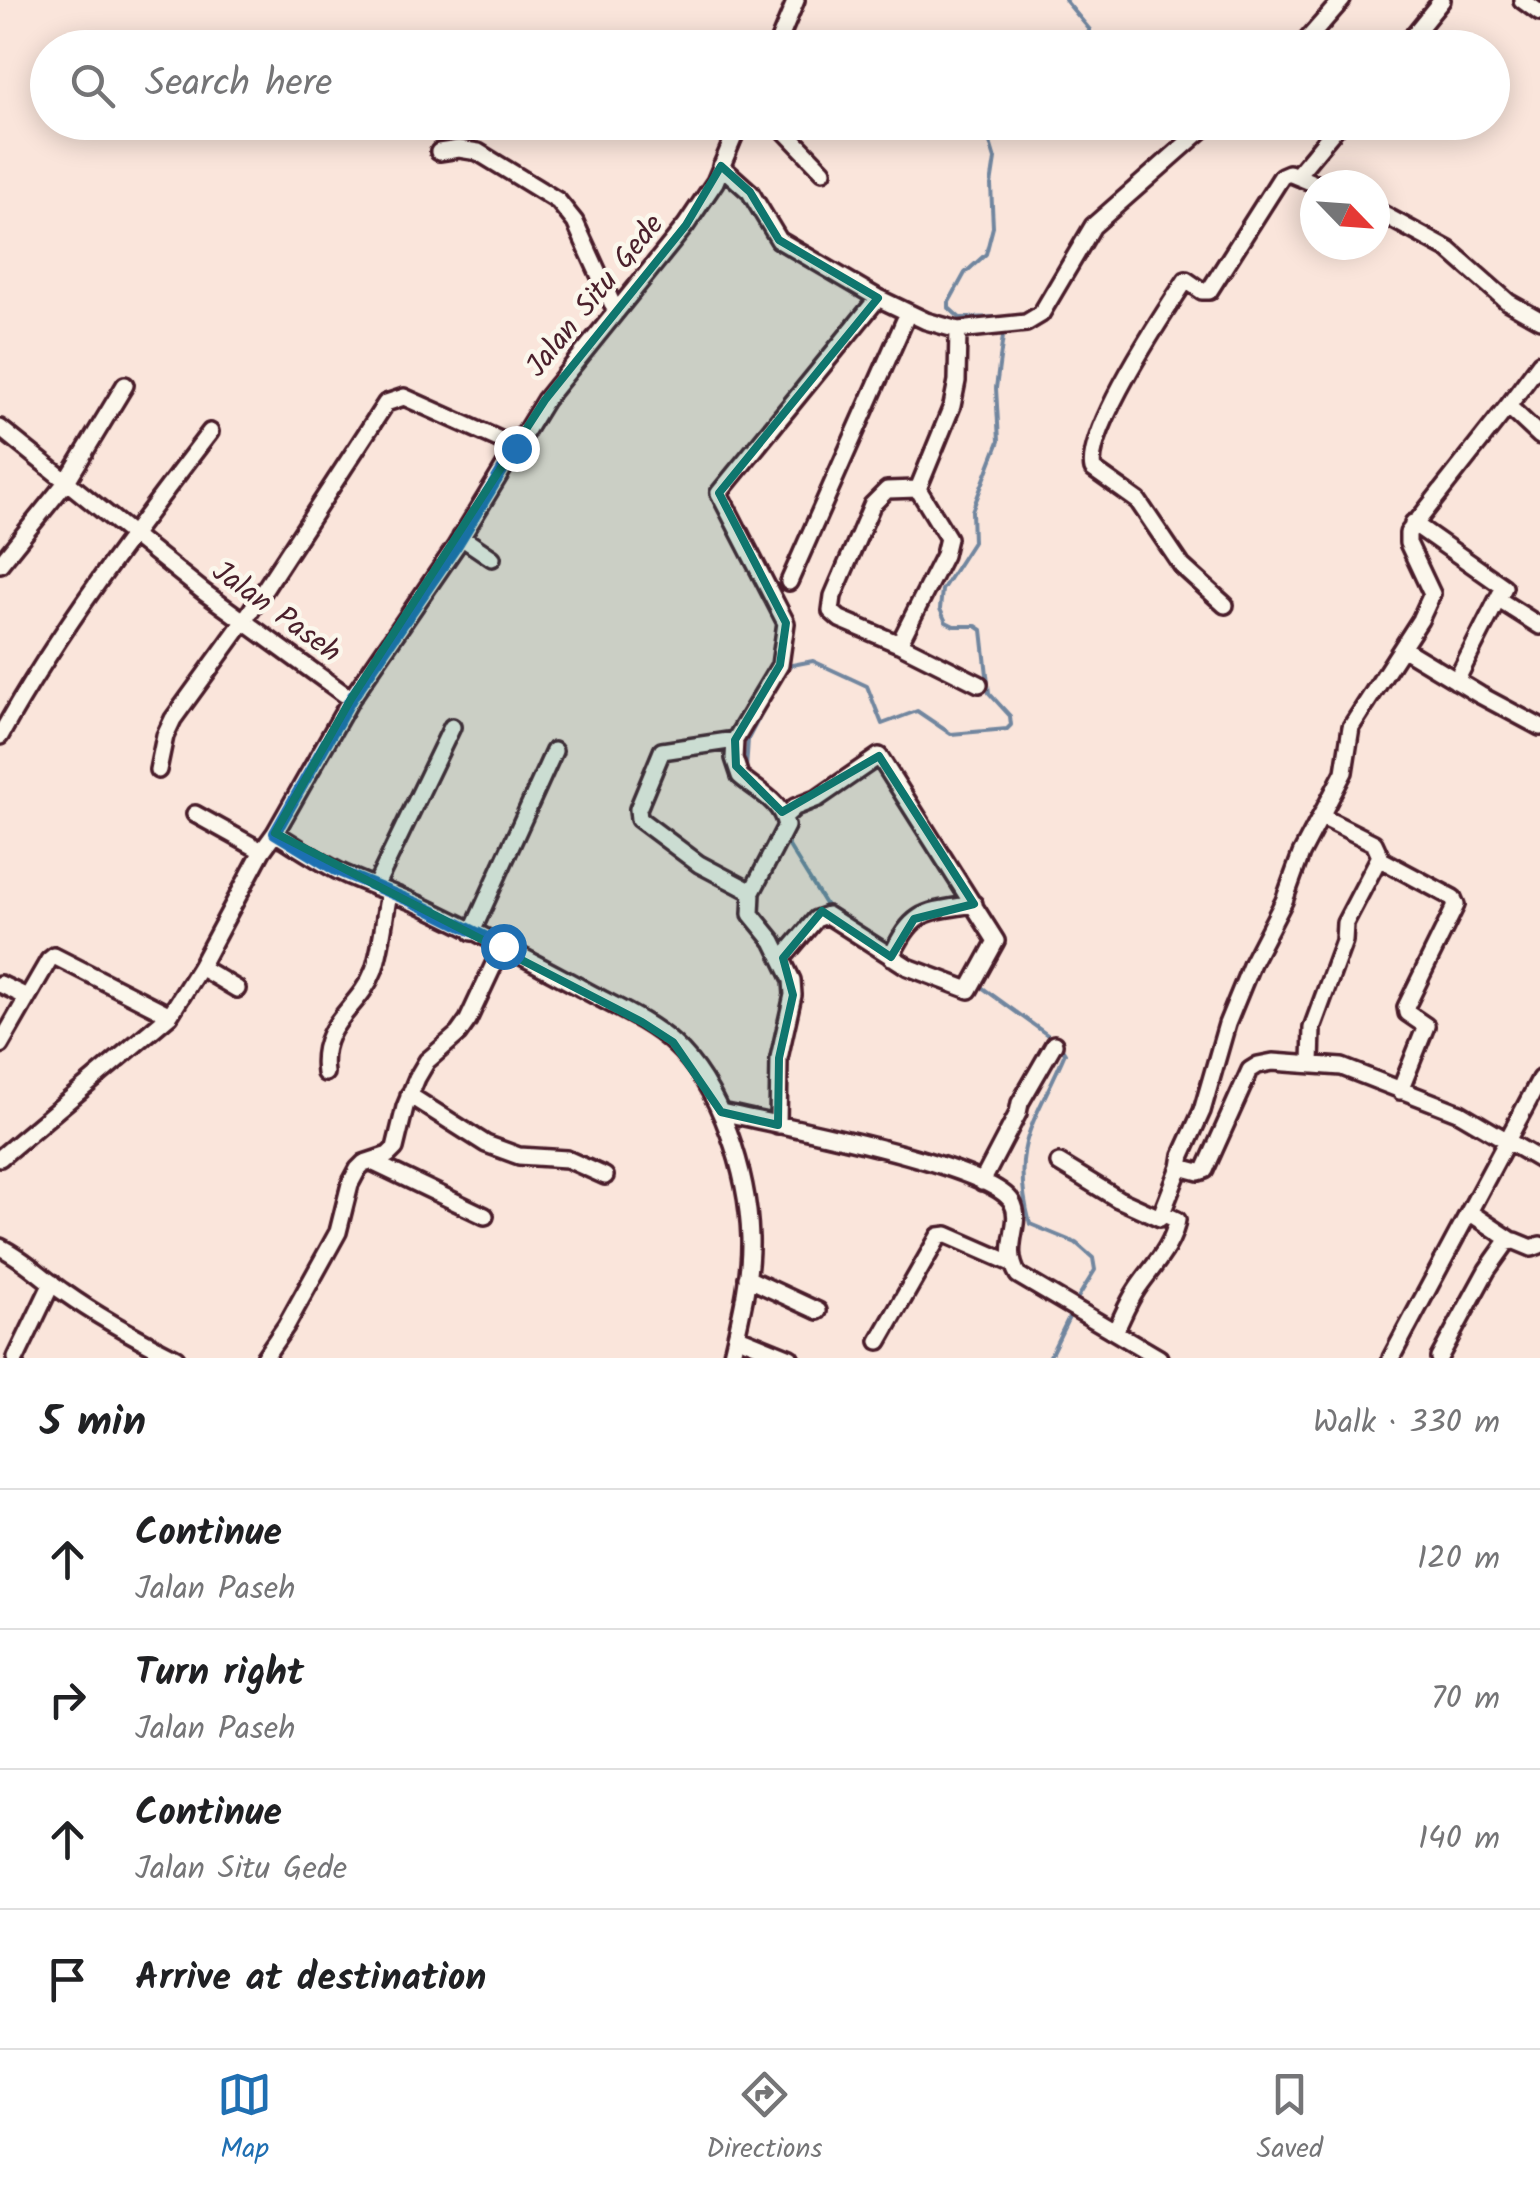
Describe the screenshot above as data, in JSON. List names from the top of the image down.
{
  "streets": {
    "street": ["Jalan Situ Gede", "Jalan Paseh"]
  },
  "crossings": [
    ["Jalan Situ Gede", "Jalan Paseh"]
  ],
  "north": "bottom right",
  "page": {
    "search": "Search here",
    "heading": ["5 min", "Walk · 330 m"],
    "list": [
      ["Continue", "Jalan Paseh", "120 m"],
      ["Turn right", "Jalan Paseh", "70 m"],
      ["Continue", "Jalan Situ Gede", "140 m"],
      "Arrive at destination"
    ],
    "nav": ["Map", "Directions", "Saved"]
  }
}
